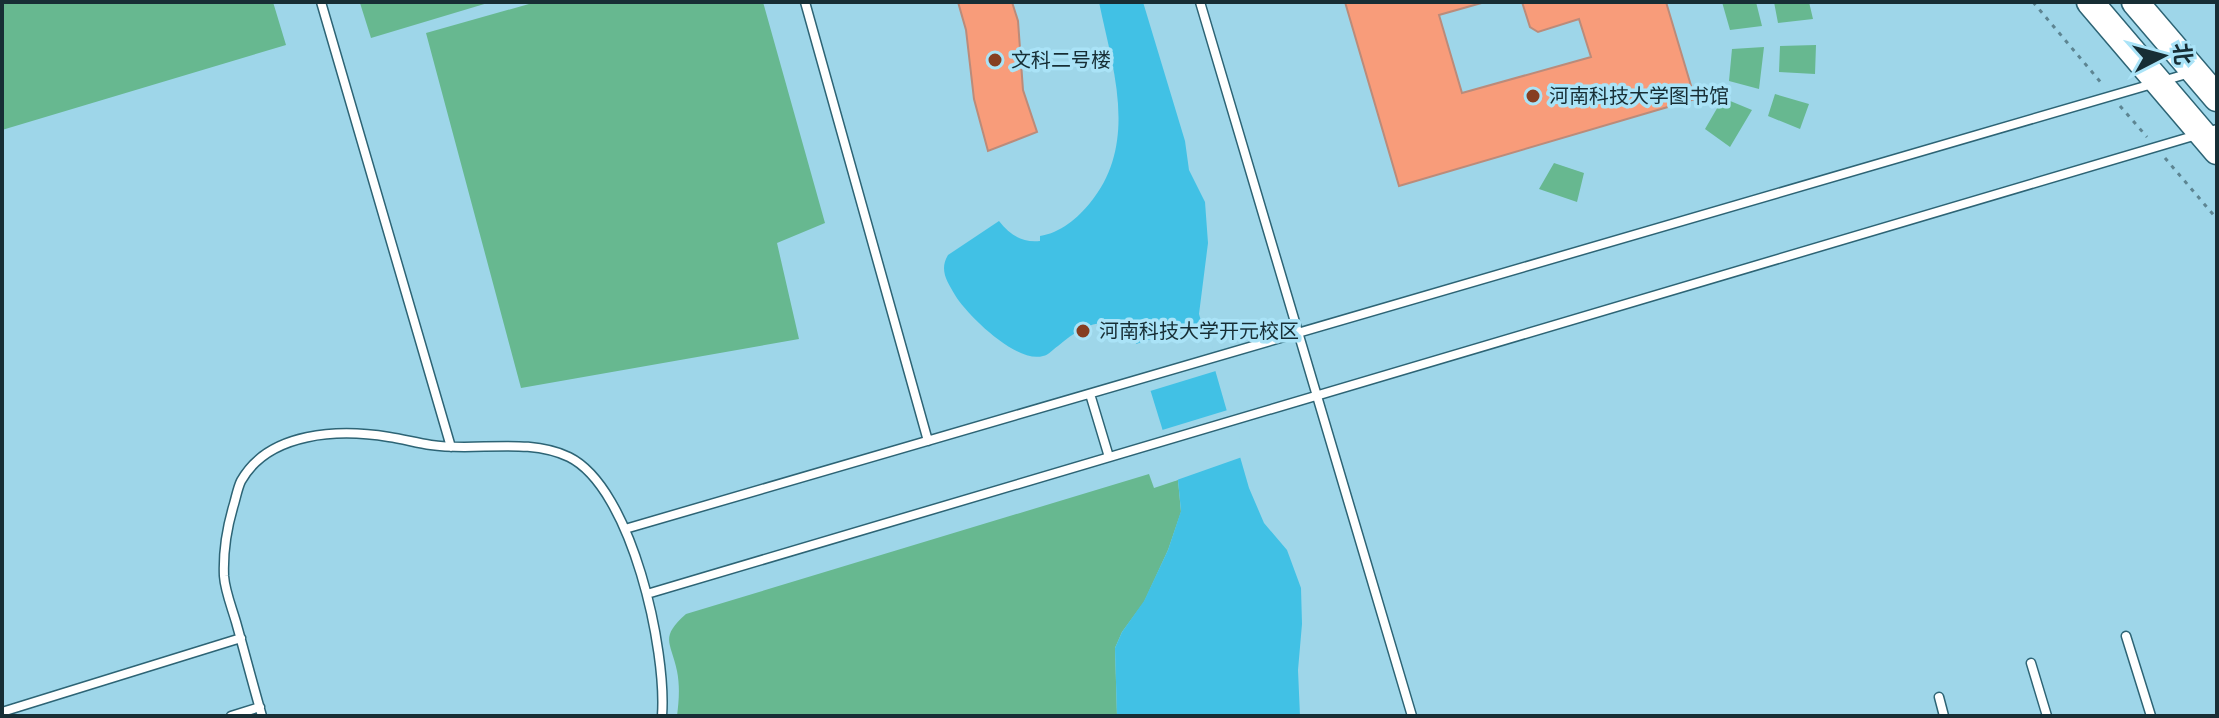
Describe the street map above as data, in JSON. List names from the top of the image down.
{
  "places": ["文科二号楼", "河南科技大学图书馆", "河南科技大学开元校区"],
  "north": "right"
}
